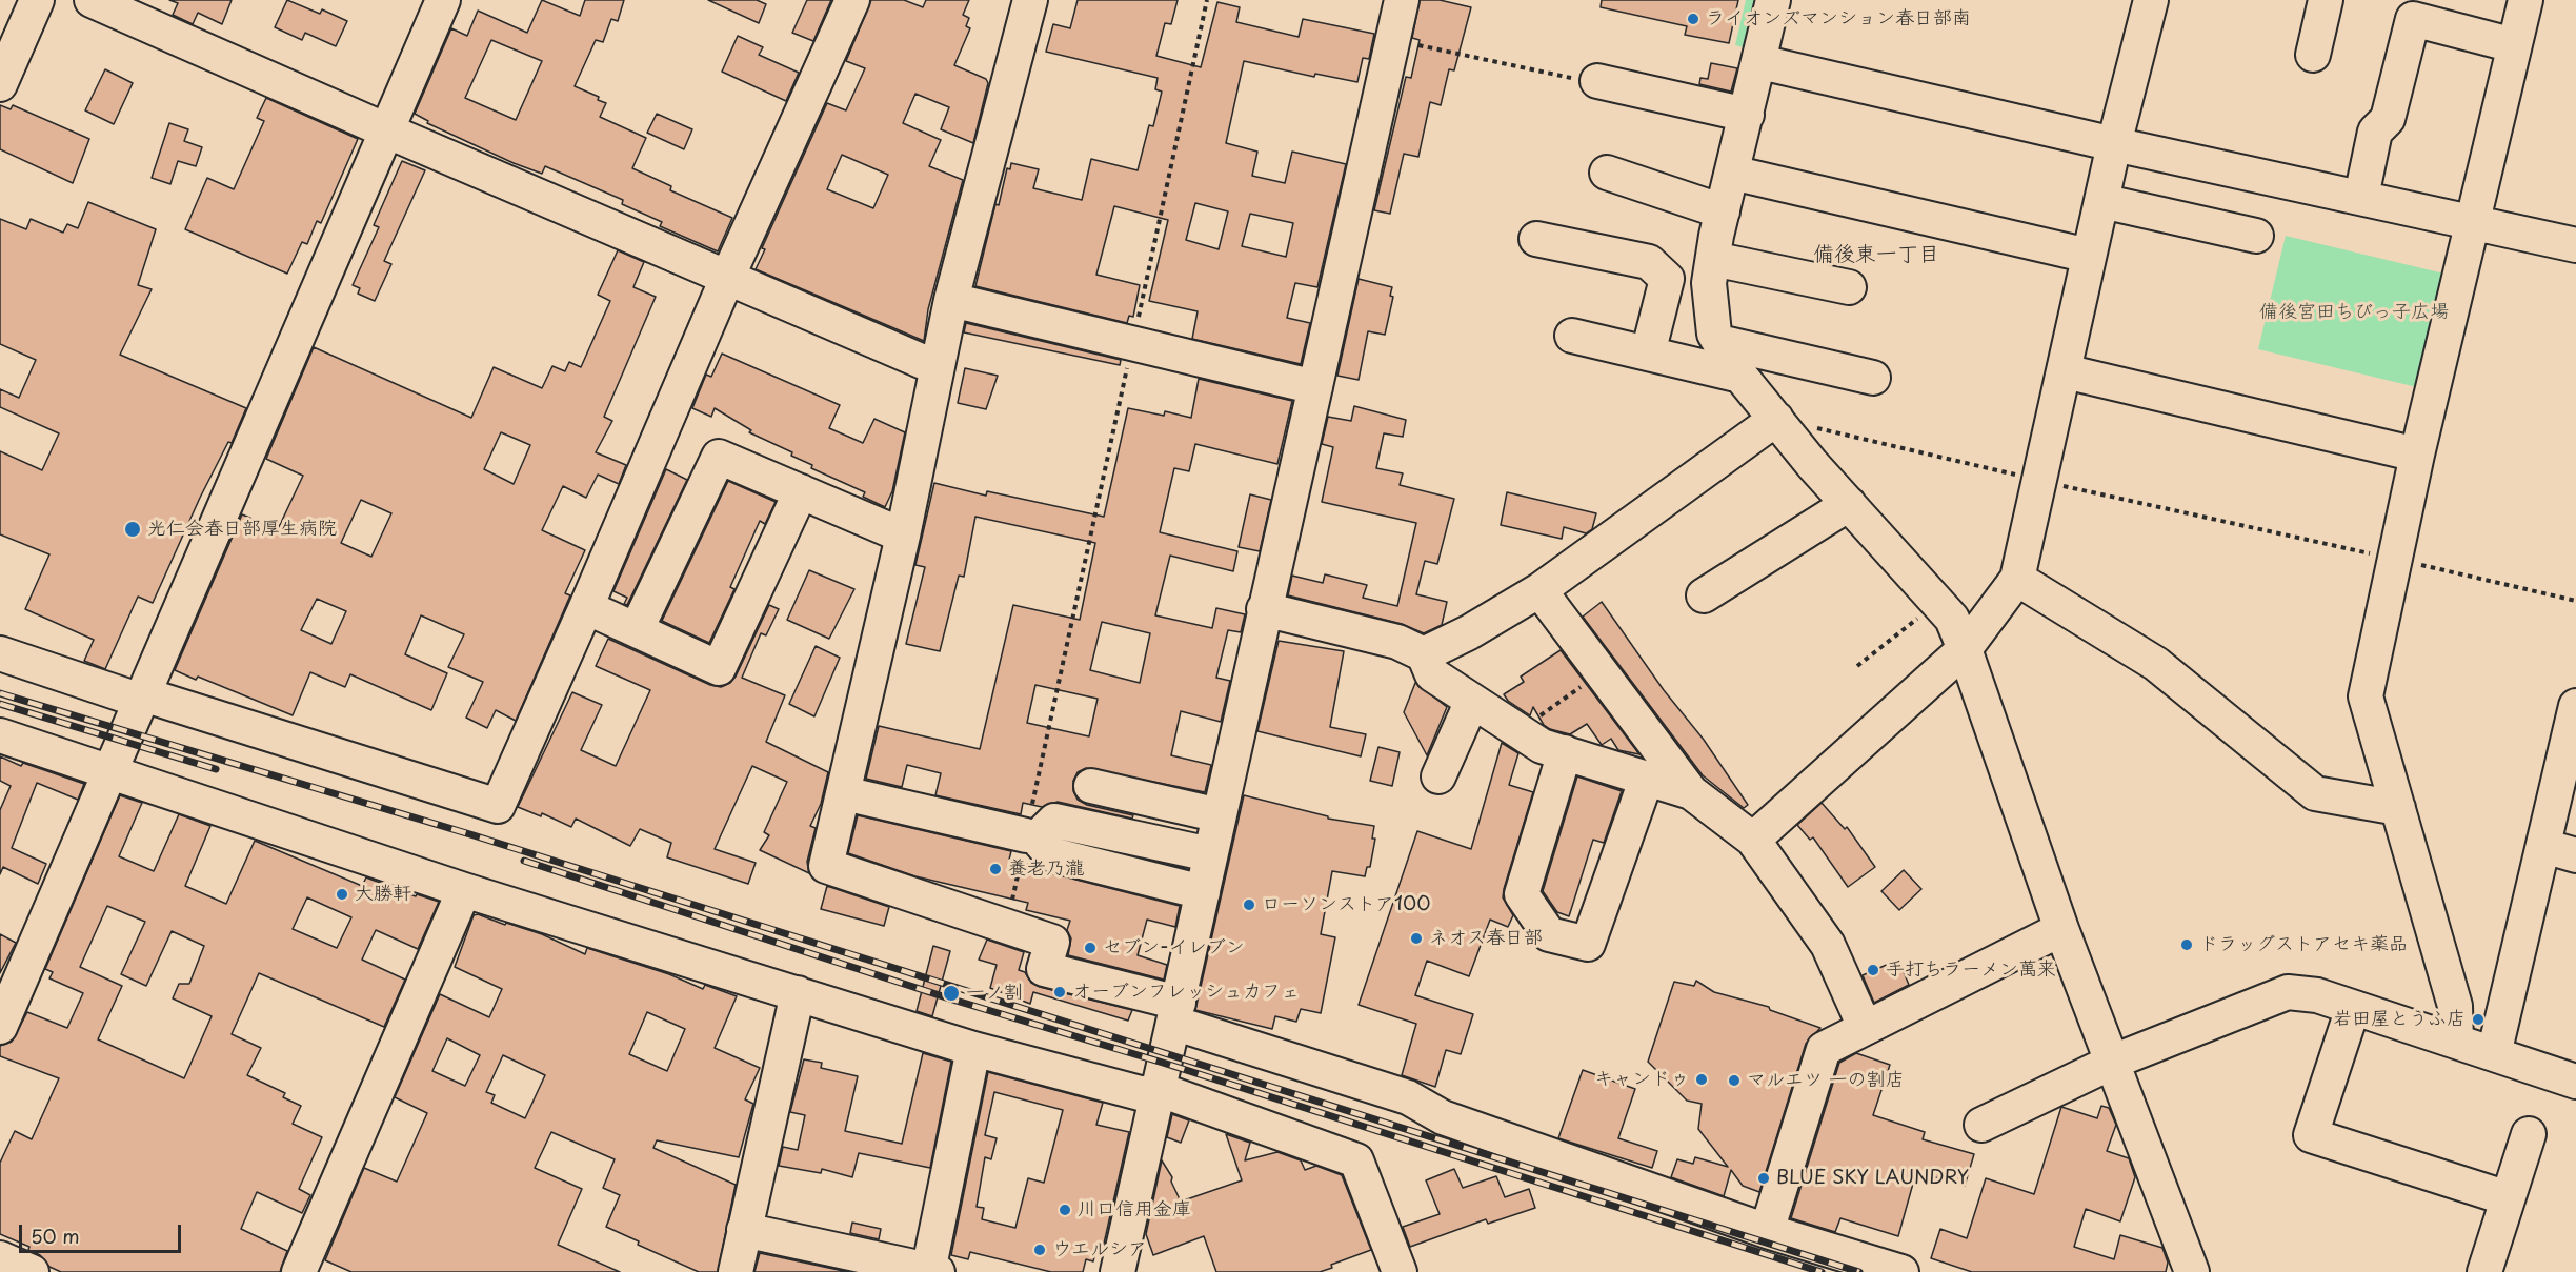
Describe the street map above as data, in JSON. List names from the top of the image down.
{
  "districts": ["備後東一丁目"],
  "parks": ["備後宮田ちびっ子広場"],
  "places": [
    "ライオンズマンション春日部南",
    "光仁会春日部厚生病院",
    "養老乃瀧",
    "大勝軒",
    "ローソンストア100",
    "ネオス春日部",
    "ドラッグストアセキ薬品",
    "セブン-イレブン",
    "手打ちラーメン萬来",
    "オーブンフレッシュカフェ",
    "一ノ割",
    "岩田屋とうふ店",
    "キャンドゥ",
    "マルエツ 一の割店",
    "BLUE SKY LAUNDRY",
    "川口信用金庫",
    "ウエルシア"
  ],
  "scale_bar": "50 m"
}
